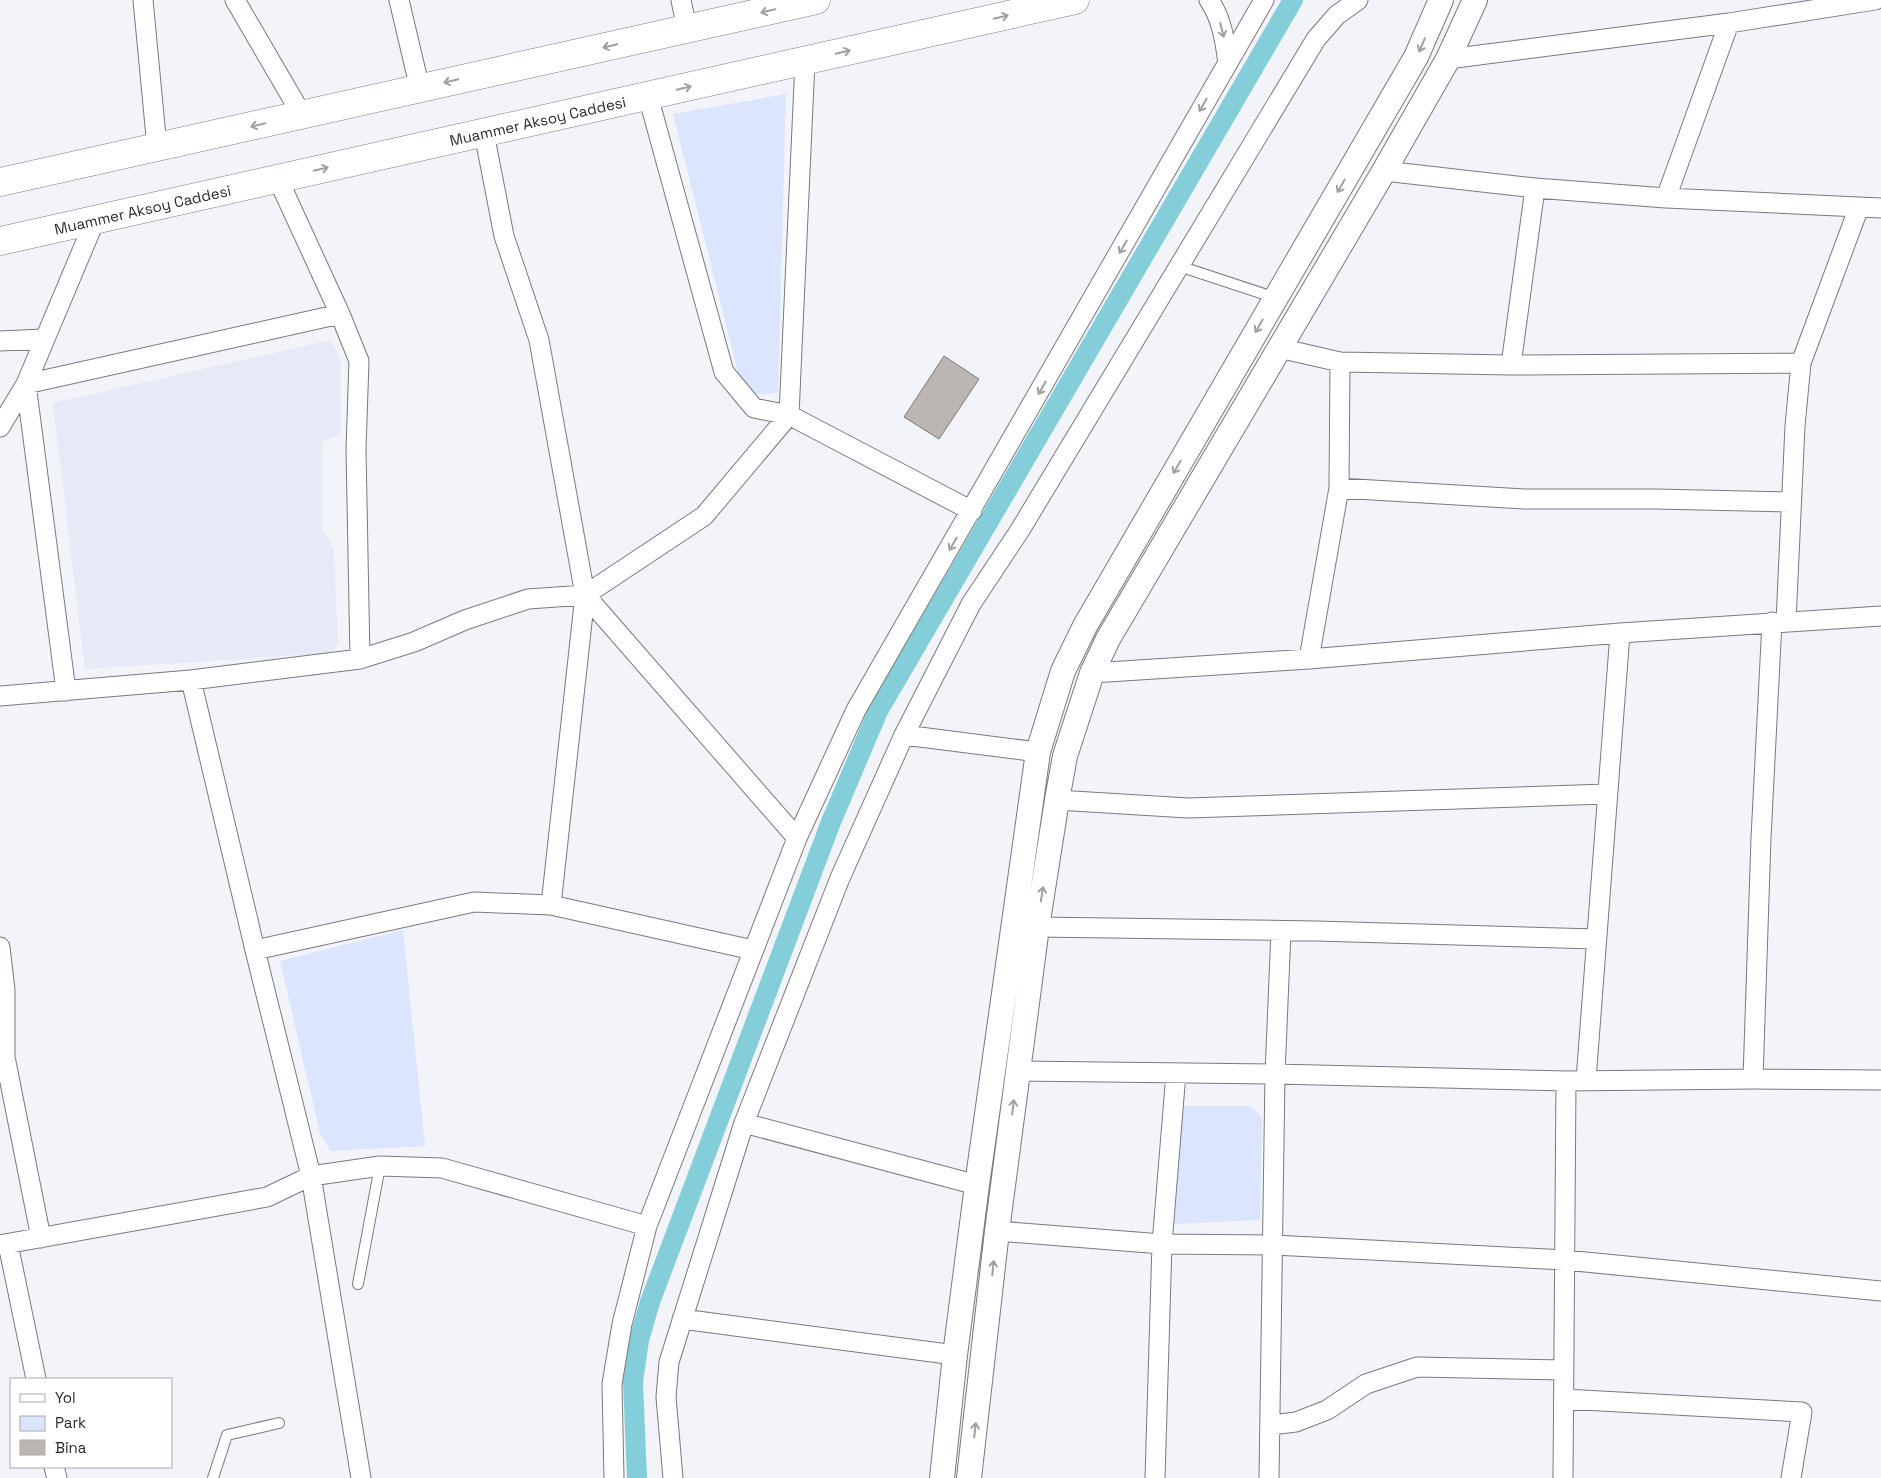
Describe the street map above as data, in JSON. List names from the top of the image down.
{
  "streets": {
    "main road": ["Muammer Aksoy Caddesi"]
  },
  "legend": ["Yol", "Park", "Bina"]
}
